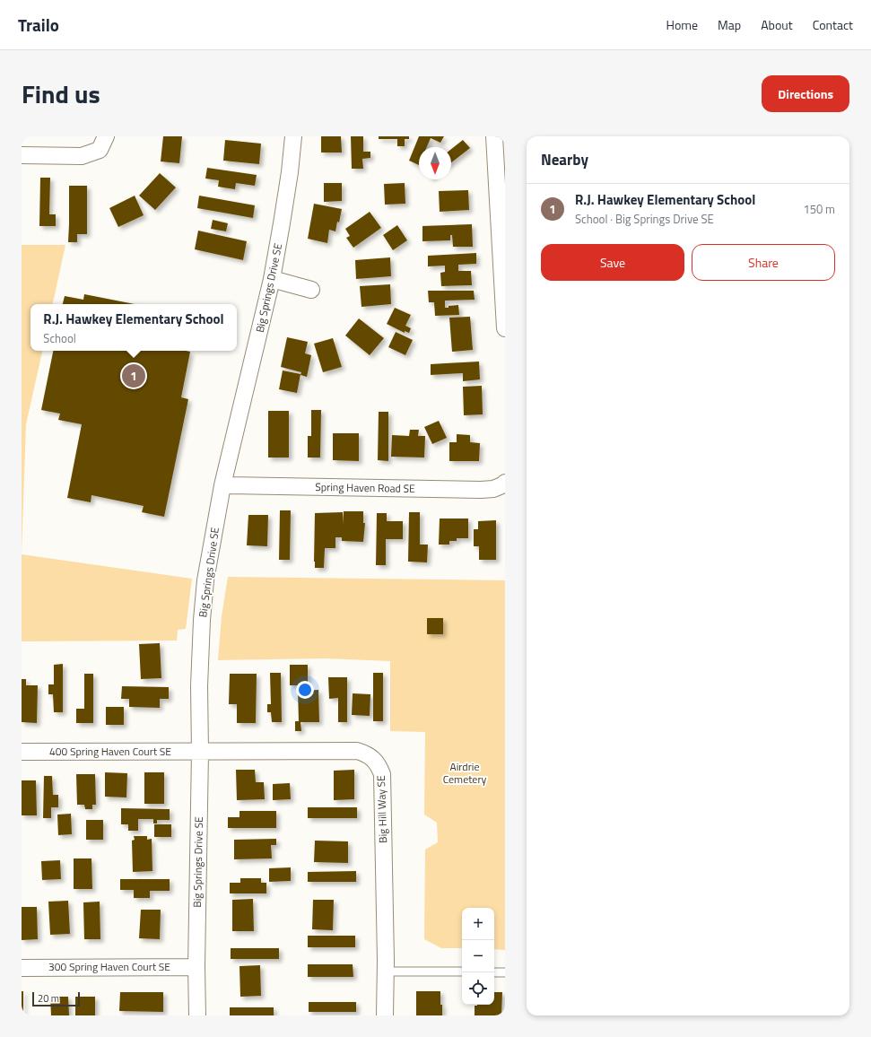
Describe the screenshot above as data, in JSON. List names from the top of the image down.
{
  "streets": {
    "street": [
      "Big Springs Drive SE",
      "Spring Haven Road SE",
      "400 Spring Haven Court SE",
      "Big Hill Way SE",
      "300 Spring Haven Court SE"
    ]
  },
  "crossings": [
    ["Big Springs Drive SE", "Spring Haven Road SE"],
    ["Big Springs Drive SE", "400 Spring Haven Court SE"],
    ["Big Springs Drive SE", "Big Hill Way SE"],
    ["Big Springs Drive SE", "300 Spring Haven Court SE"],
    ["400 Spring Haven Court SE", "Big Hill Way SE"]
  ],
  "parks": ["Airdrie Cemetery"],
  "scale_bar": "20 m",
  "north": "bottom",
  "page": {
    "header": "Trailo",
    "nav": [
      "Home",
      "Map",
      "About",
      "Contact"
    ],
    "title": "Find us",
    "buttons": [
      "Directions",
      ["Save", "Share"]
    ],
    "heading": "Nearby",
    "list": [
      {
        "mark": "1",
        "name": "R.J. Hawkey Elementary School",
        "note": "School · Big Springs Drive SE",
        "value": "150 m"
      }
    ],
    "popup": ["R.J. Hawkey Elementary School", "School"],
    "pins": "1",
    "map_buttons": ["+", "−"],
    "scale": "20 m"
  }
}
